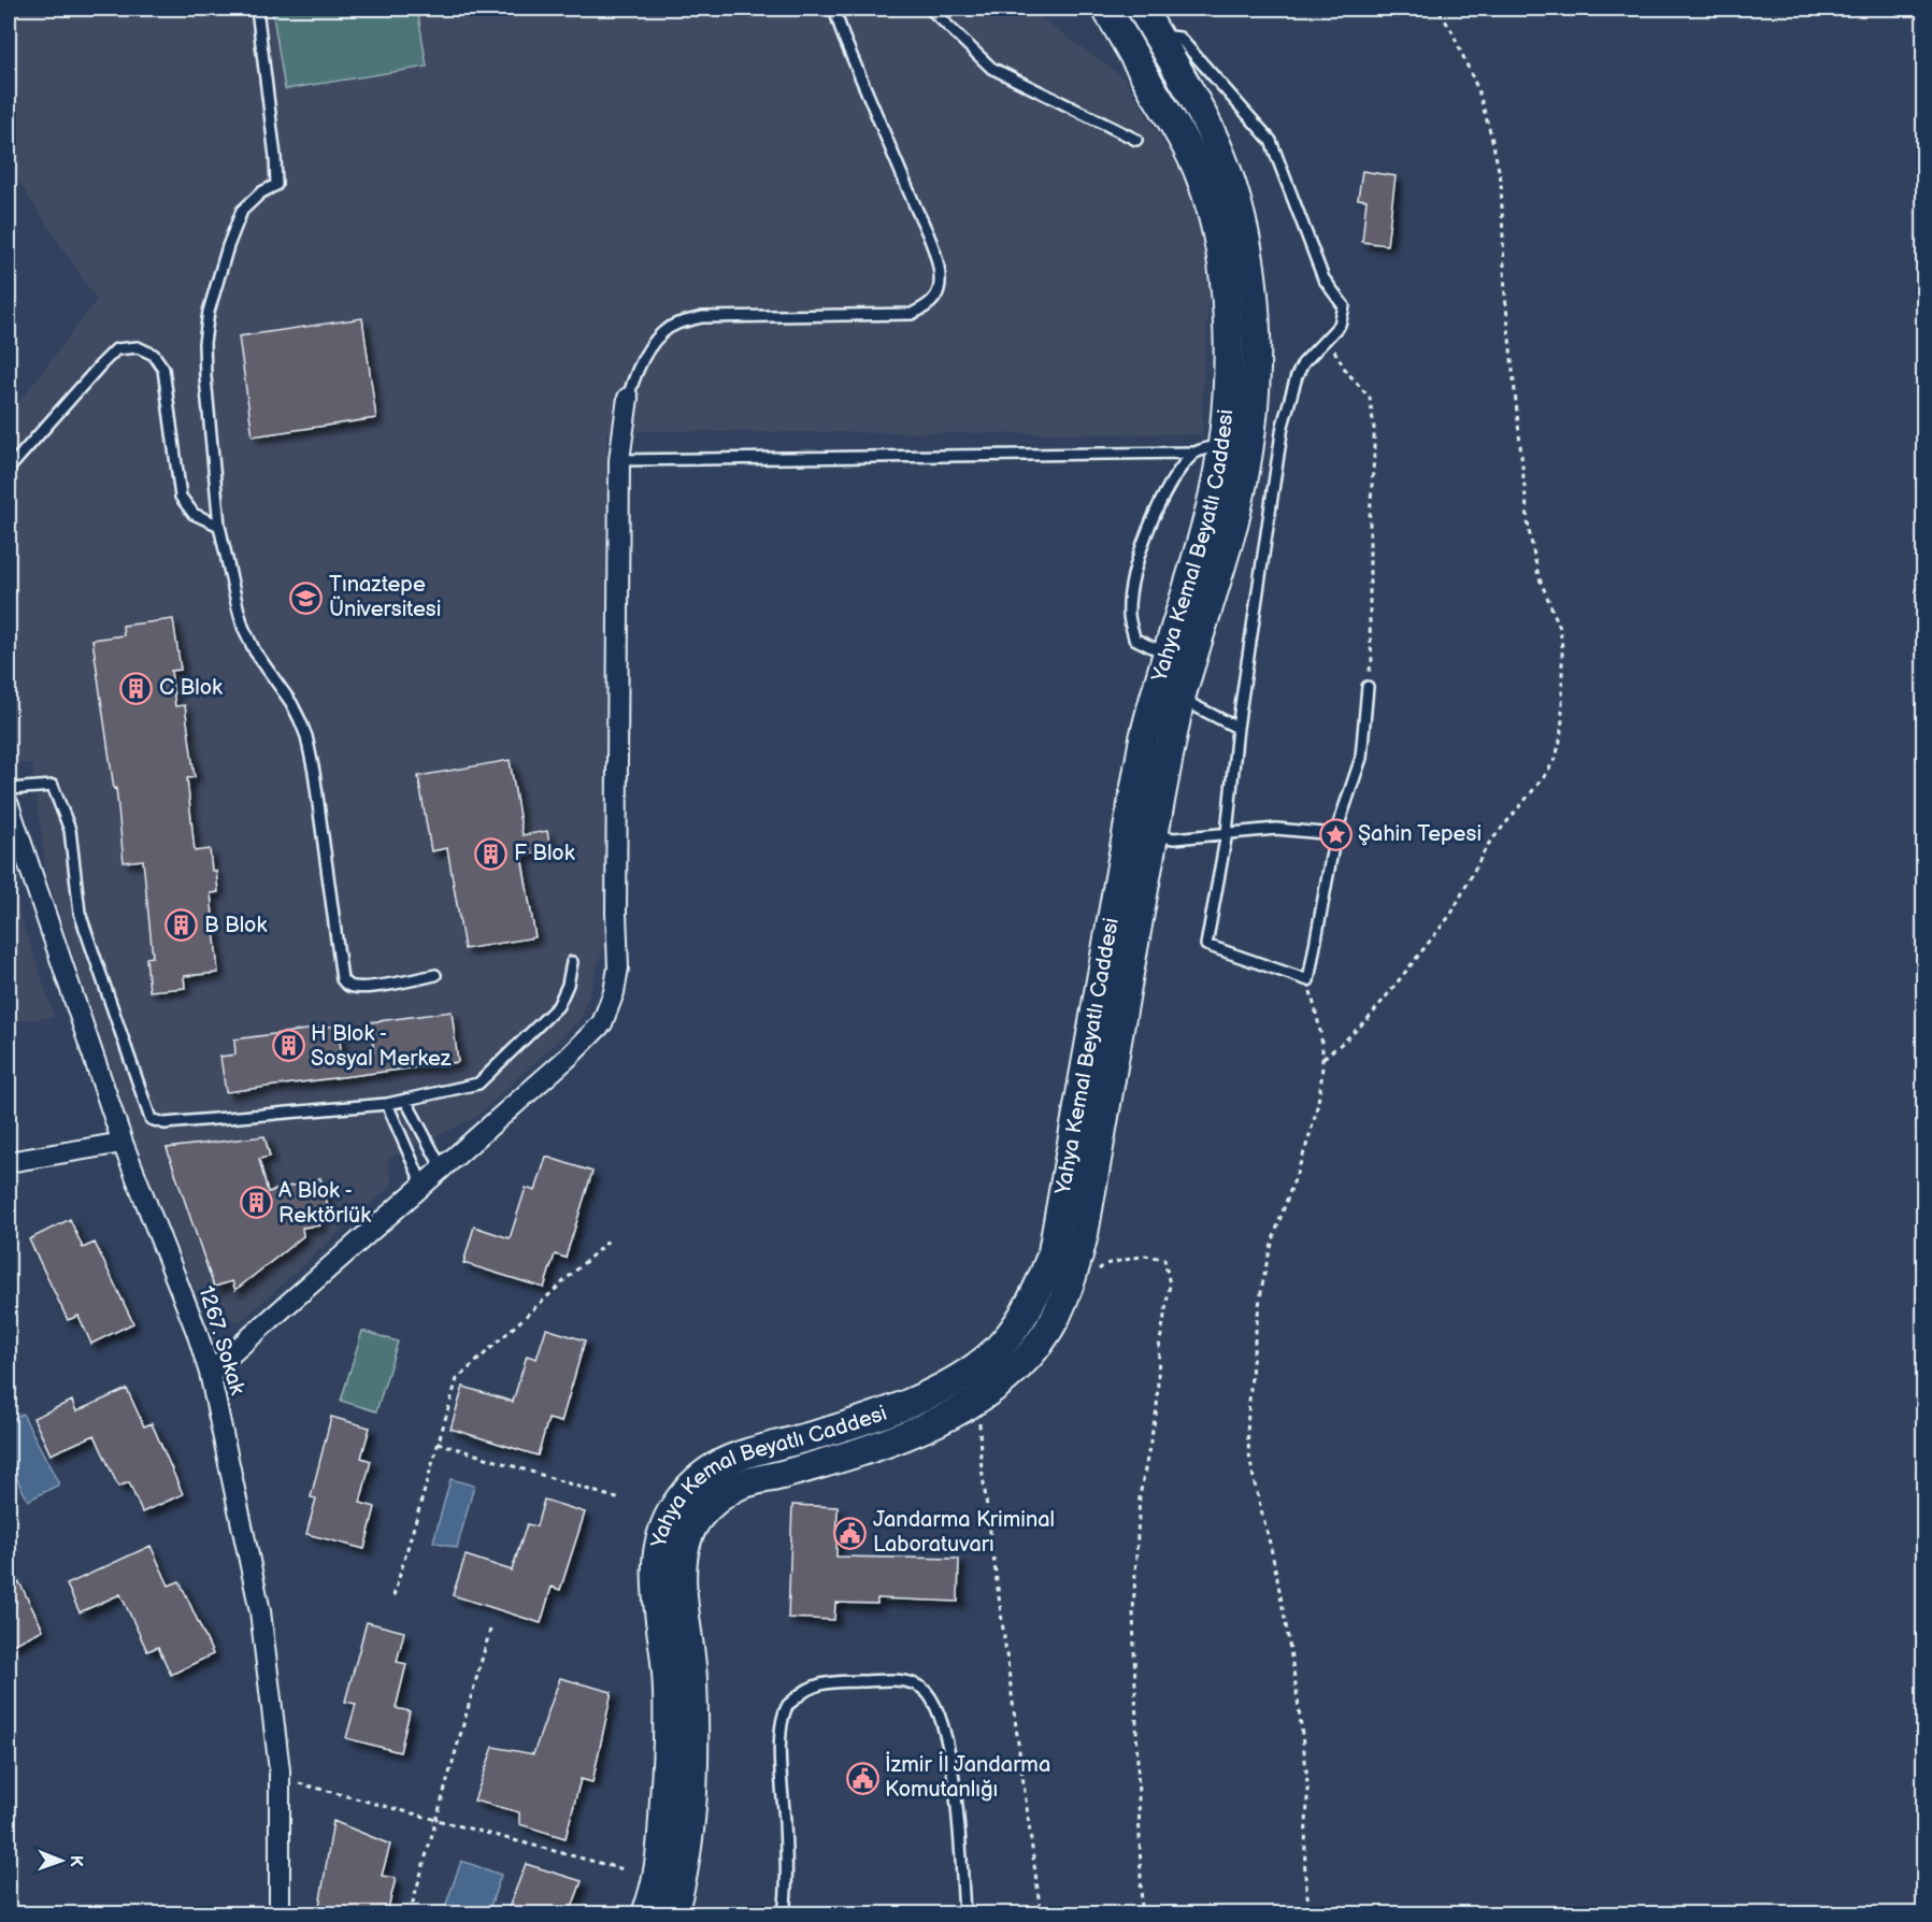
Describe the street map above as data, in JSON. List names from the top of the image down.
{
  "streets": {
    "main road": ["Yahya Kemal Beyatlı Caddesi"],
    "street": ["1267. Sokak"]
  },
  "places": {
    "school or university": ["Tınaztepe Üniversitesi"],
    "building": [
      "C Blok",
      "F Blok",
      "B Blok",
      "H Blok - Sosyal Merkez",
      "A Blok - Rektörlük"
    ],
    "place": ["Şahin Tepesi"],
    "public building": ["Jandarma Kriminal Laboratuvarı", "İzmir İl Jandarma Komutanlığı"]
  },
  "north": "right"
}
